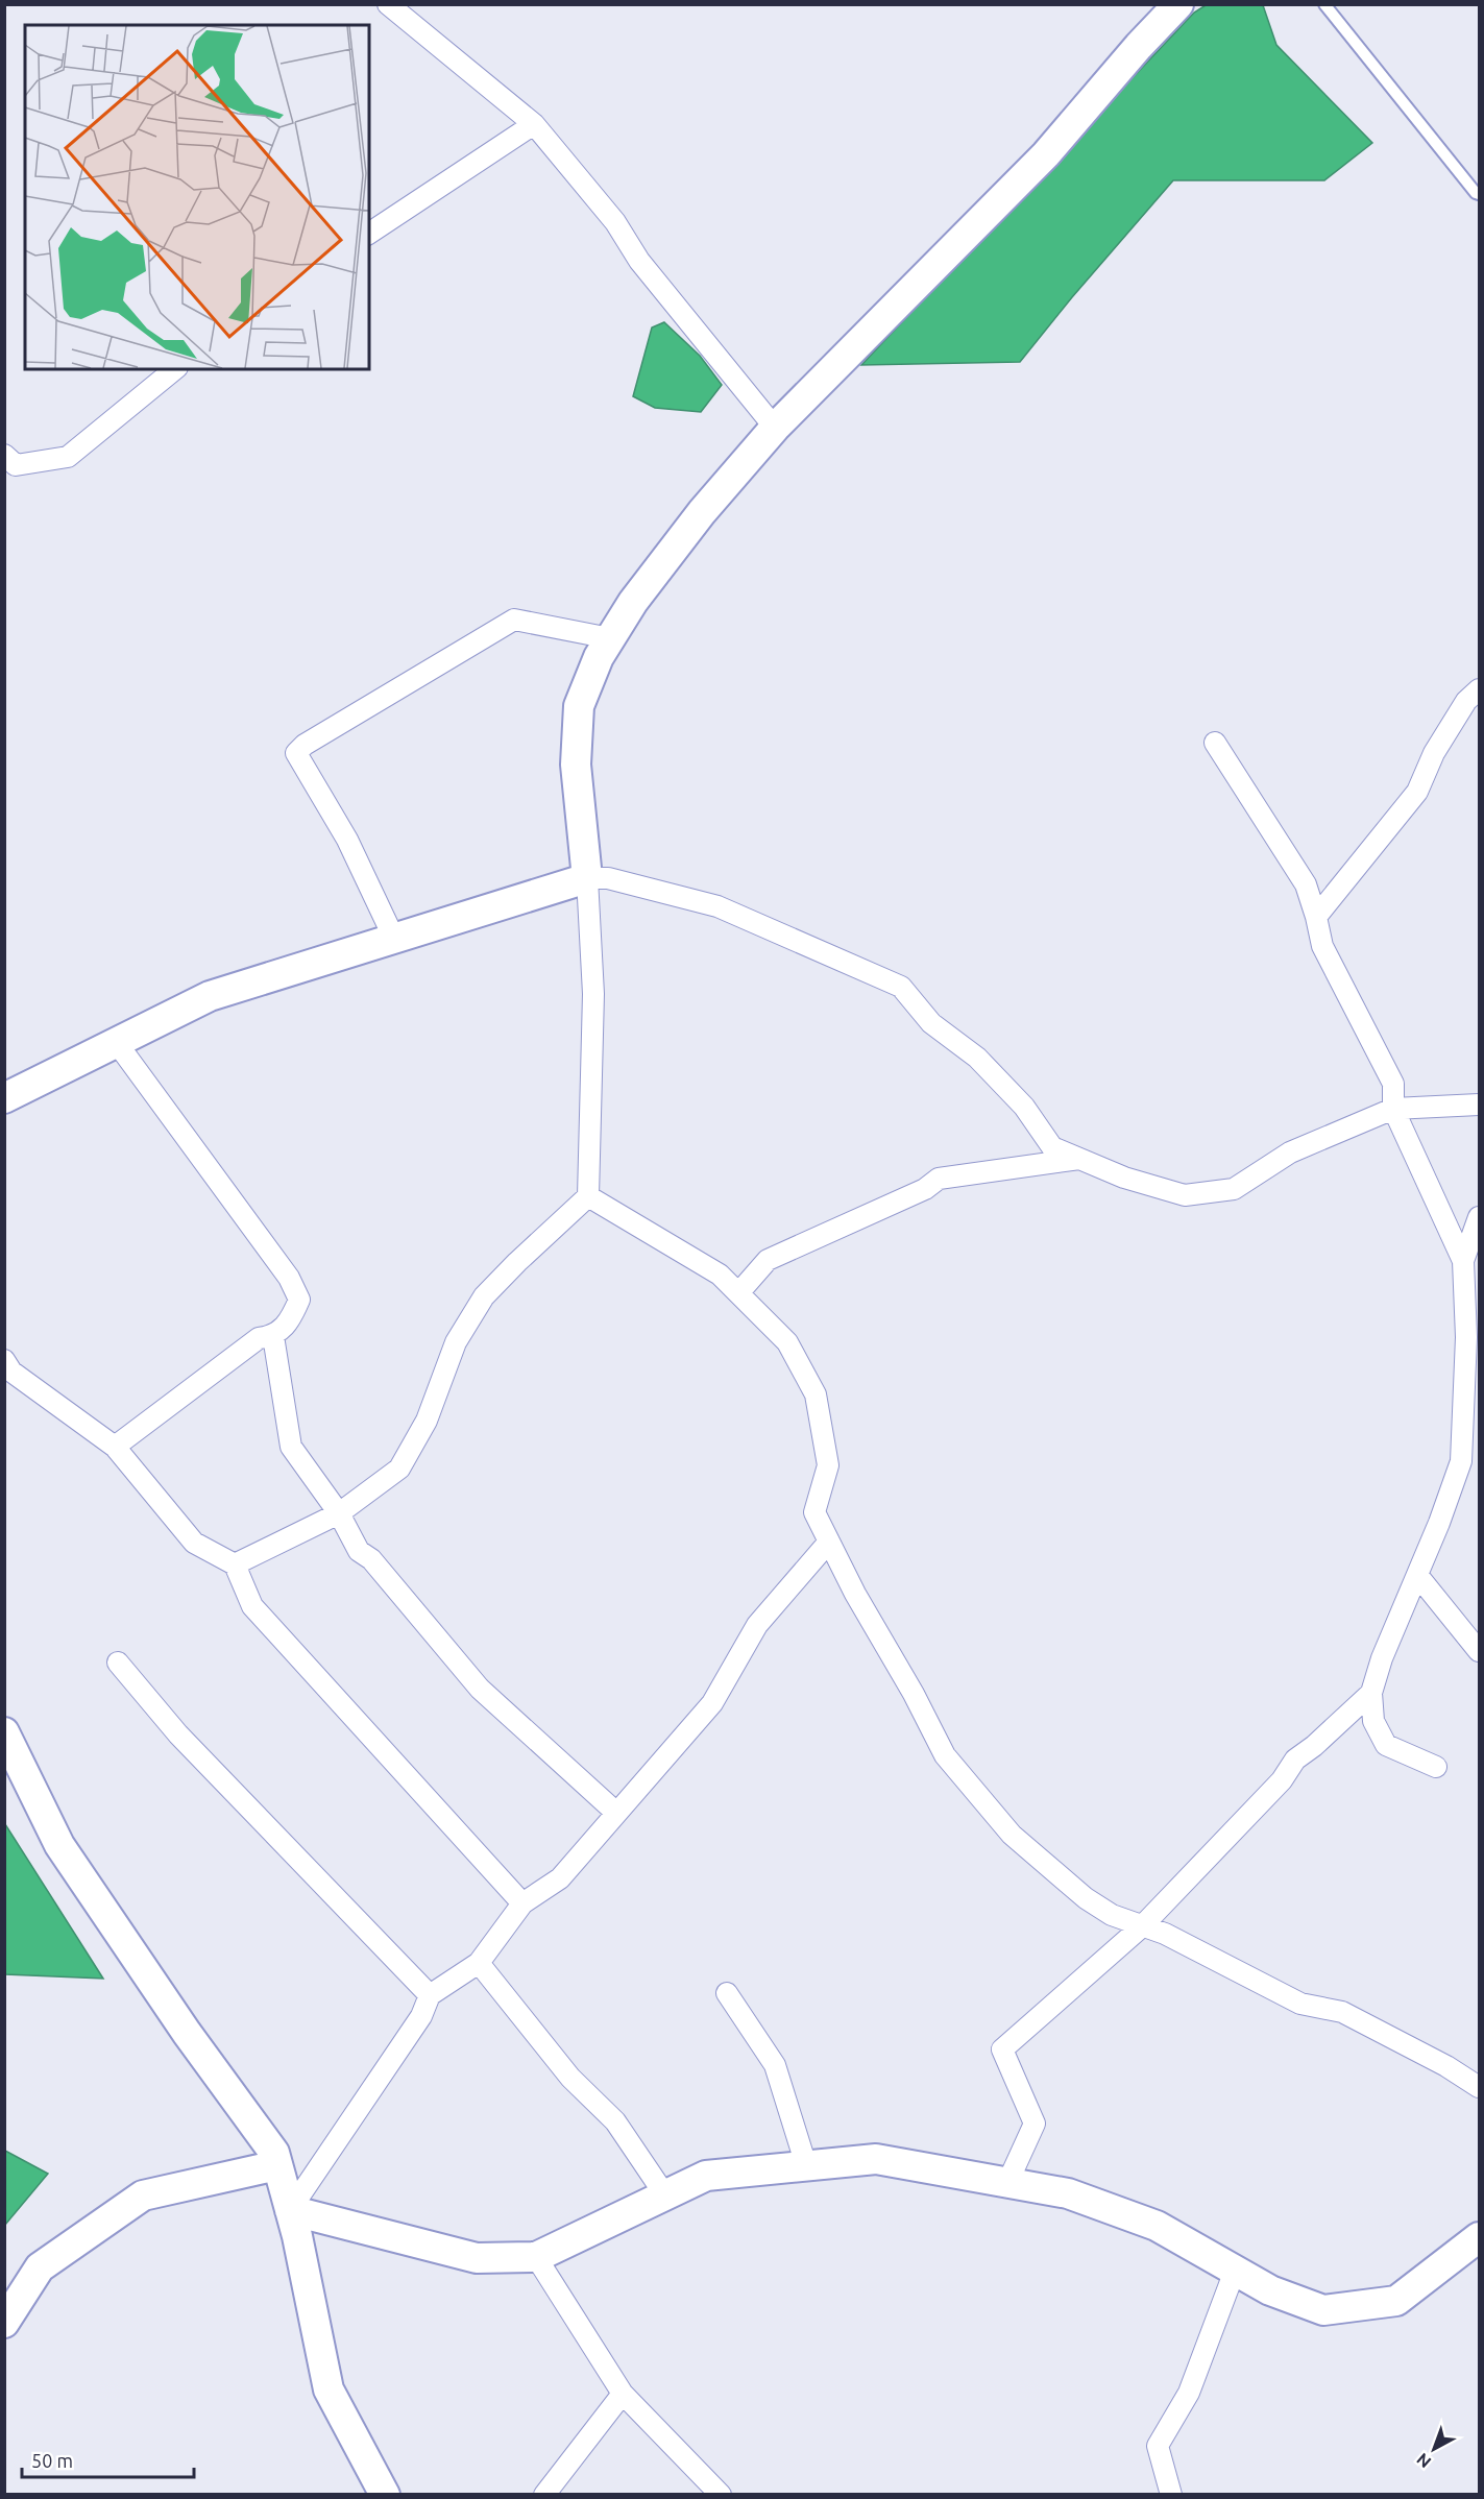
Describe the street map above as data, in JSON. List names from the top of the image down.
{
  "scale_bar": "50 m",
  "north": "bottom left"
}
